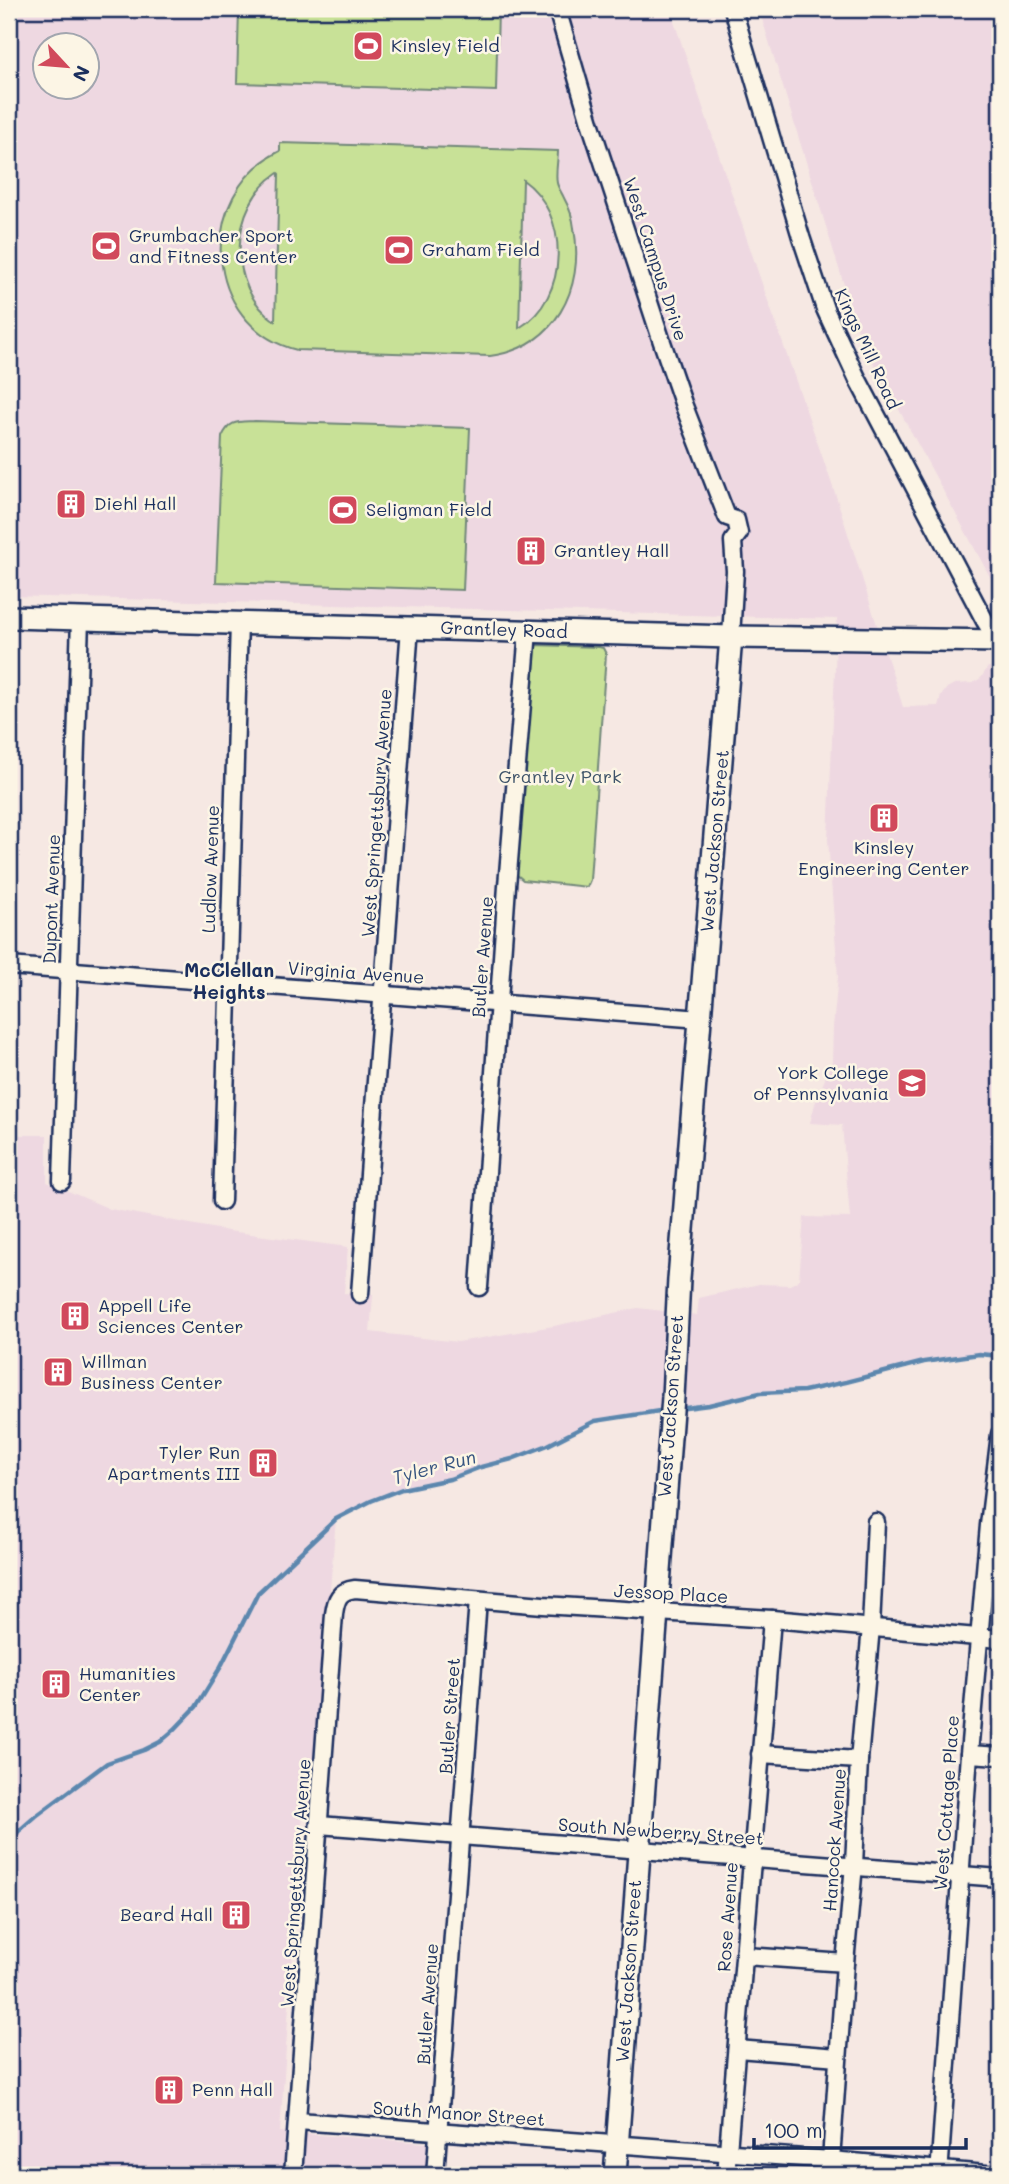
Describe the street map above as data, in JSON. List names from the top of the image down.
{
  "streets": {
    "street": [
      "West Campus Drive",
      "Kings Mill Road",
      "Grantley Road",
      "West Springettsbury Avenue",
      "West Jackson Street",
      "Ludlow Avenue",
      "Dupont Avenue",
      "Butler Avenue",
      "Virginia Avenue",
      "Jessop Place",
      "Butler Street",
      "West Cottage Place",
      "South Newberry Street",
      "Hancock Avenue",
      "Rose Avenue",
      "South Manor Street"
    ]
  },
  "crossings": [
    ["West Campus Drive", "Grantley Road"],
    ["West Campus Drive", "West Jackson Street"],
    ["Kings Mill Road", "Grantley Road"],
    ["Grantley Road", "West Springettsbury Avenue"],
    ["Grantley Road", "West Jackson Street"],
    ["Grantley Road", "Ludlow Avenue"],
    ["Grantley Road", "Dupont Avenue"],
    ["Grantley Road", "Butler Avenue"],
    ["West Springettsbury Avenue", "Virginia Avenue"],
    ["West Springettsbury Avenue", "Jessop Place"],
    ["West Springettsbury Avenue", "South Newberry Street"],
    ["West Springettsbury Avenue", "South Manor Street"],
    ["West Jackson Street", "Virginia Avenue"],
    ["West Jackson Street", "Jessop Place"],
    ["West Jackson Street", "South Newberry Street"],
    ["West Jackson Street", "South Manor Street"],
    ["Ludlow Avenue", "Virginia Avenue"],
    ["Dupont Avenue", "Virginia Avenue"],
    ["Butler Avenue", "Virginia Avenue"],
    ["Butler Avenue", "Butler Street"],
    ["Butler Avenue", "South Newberry Street"],
    ["Butler Avenue", "South Manor Street"],
    ["Jessop Place", "Butler Street"],
    ["Jessop Place", "West Cottage Place"],
    ["Jessop Place", "Hancock Avenue"],
    ["Jessop Place", "Rose Avenue"],
    ["Butler Street", "South Newberry Street"],
    ["West Cottage Place", "South Newberry Street"],
    ["West Cottage Place", "South Manor Street"],
    ["South Newberry Street", "Hancock Avenue"],
    ["South Newberry Street", "Rose Avenue"],
    ["Hancock Avenue", "South Manor Street"],
    ["Rose Avenue", "South Manor Street"]
  ],
  "districts": ["McClellan Heights"],
  "water": ["Tyler Run"],
  "parks": ["Grantley Park"],
  "places": {
    "sports": [
      "Kinsley Field",
      "Grumbacher Sport and Fitness Center",
      "Graham Field",
      "Seligman Field"
    ],
    "building": [
      "Diehl Hall",
      "Grantley Hall",
      "Kinsley Engineering Center",
      "Appell Life Sciences Center",
      "Willman Business Center",
      "Tyler Run Apartments III",
      "Humanities Center",
      "Beard Hall",
      "Penn Hall"
    ],
    "school or university": ["York College of Pennsylvania"]
  },
  "scale_bar": "100 m",
  "north": "bottom right"
}
